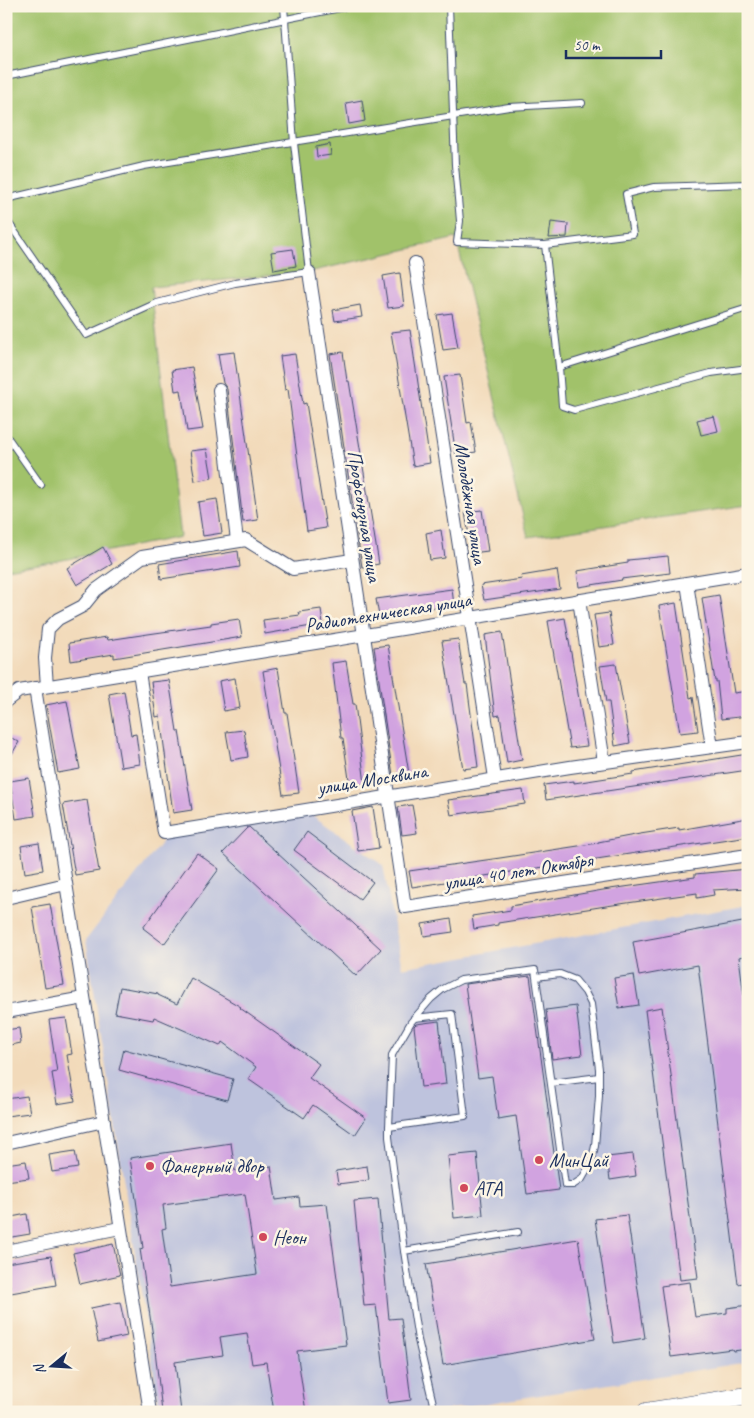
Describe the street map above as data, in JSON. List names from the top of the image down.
{
  "streets": {
    "street": [
      "Молодёжная улица",
      "Профсоюзная улица",
      "Радиотехническая улица",
      "улица Москвина",
      "улица 40 лет Октября"
    ]
  },
  "crossings": [
    ["Молодёжная улица", "Радиотехническая улица"],
    ["Молодёжная улица", "улица Москвина"],
    ["Профсоюзная улица", "Радиотехническая улица"],
    ["Профсоюзная улица", "улица Москвина"],
    ["Профсоюзная улица", "улица 40 лет Октября"],
    ["Радиотехническая улица", "улица Москвина"],
    ["улица Москвина", "улица 40 лет Октября"]
  ],
  "places": [
    "МинЦай",
    "Фанерный двор",
    "АТА",
    "Неон"
  ],
  "scale_bar": "50 m",
  "north": "left"
}
